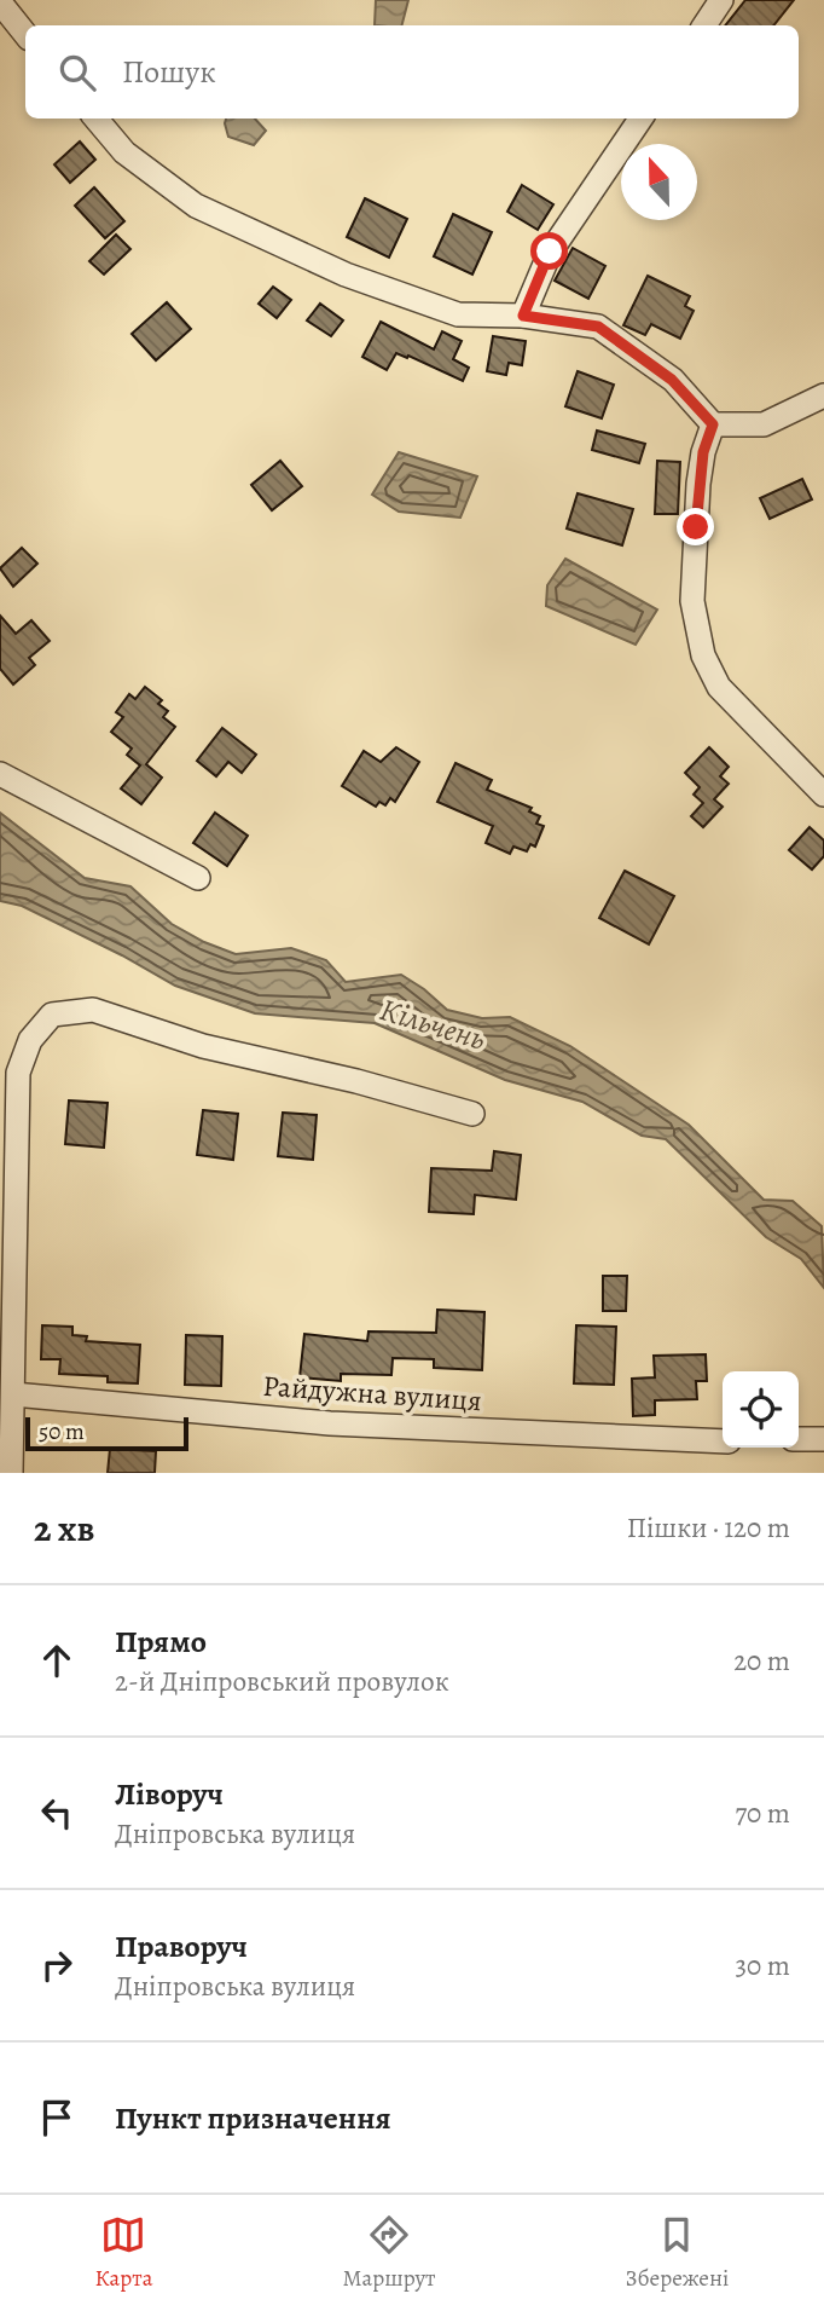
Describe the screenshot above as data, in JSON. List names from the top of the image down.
{
  "streets": {
    "street": ["Райдужна вулиця"]
  },
  "water": ["Кільчень"],
  "scale_bar": "50 m",
  "north": "top",
  "page": {
    "search": "Пошук",
    "scale": "50 m",
    "heading": ["2 хв", "Пішки · 120 m"],
    "list": [
      ["Прямо", "2-й Дніпровський провулок", "20 m"],
      ["Ліворуч", "Дніпровська вулиця", "70 m"],
      ["Праворуч", "Дніпровська вулиця", "30 m"],
      "Пункт призначення"
    ],
    "nav": ["Карта", "Маршрут", "Збережені"]
  }
}
